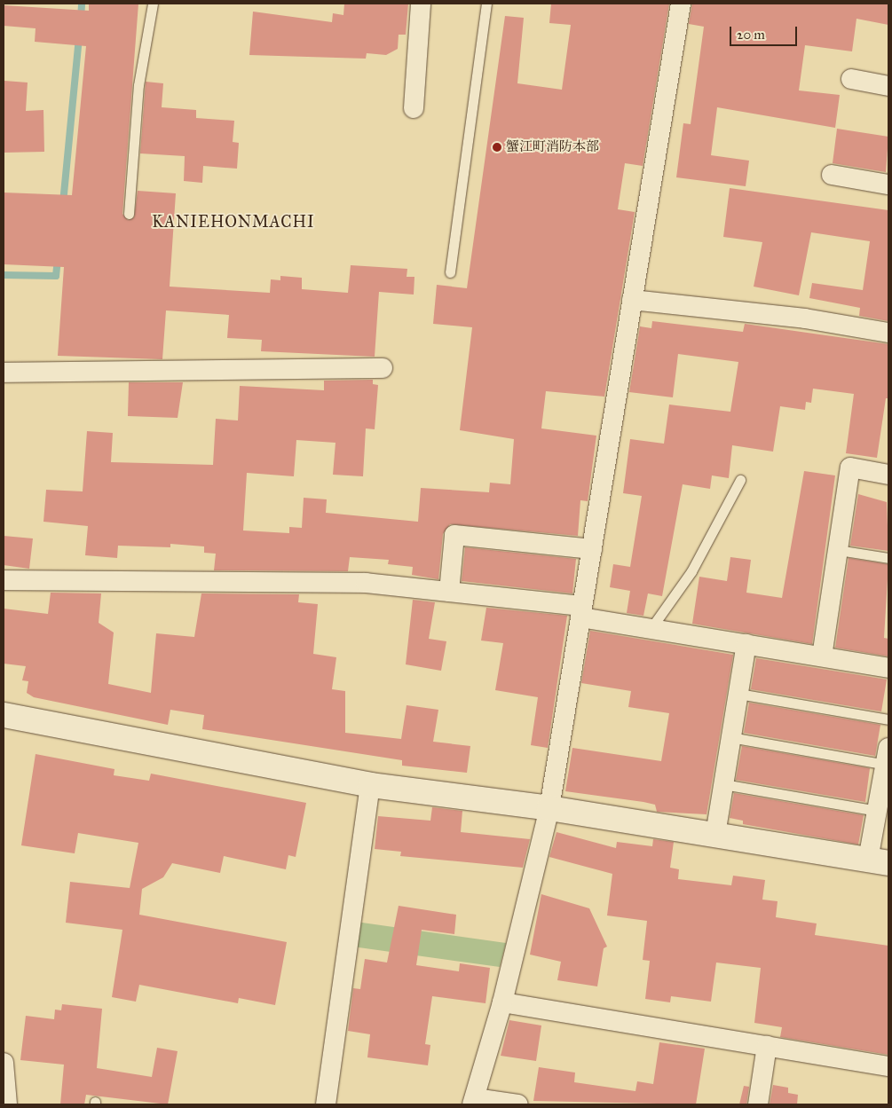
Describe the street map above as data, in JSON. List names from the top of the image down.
{
  "districts": ["KANIEHONMACHI"],
  "places": ["蟹江町消防本部"],
  "scale_bar": "20 m"
}
